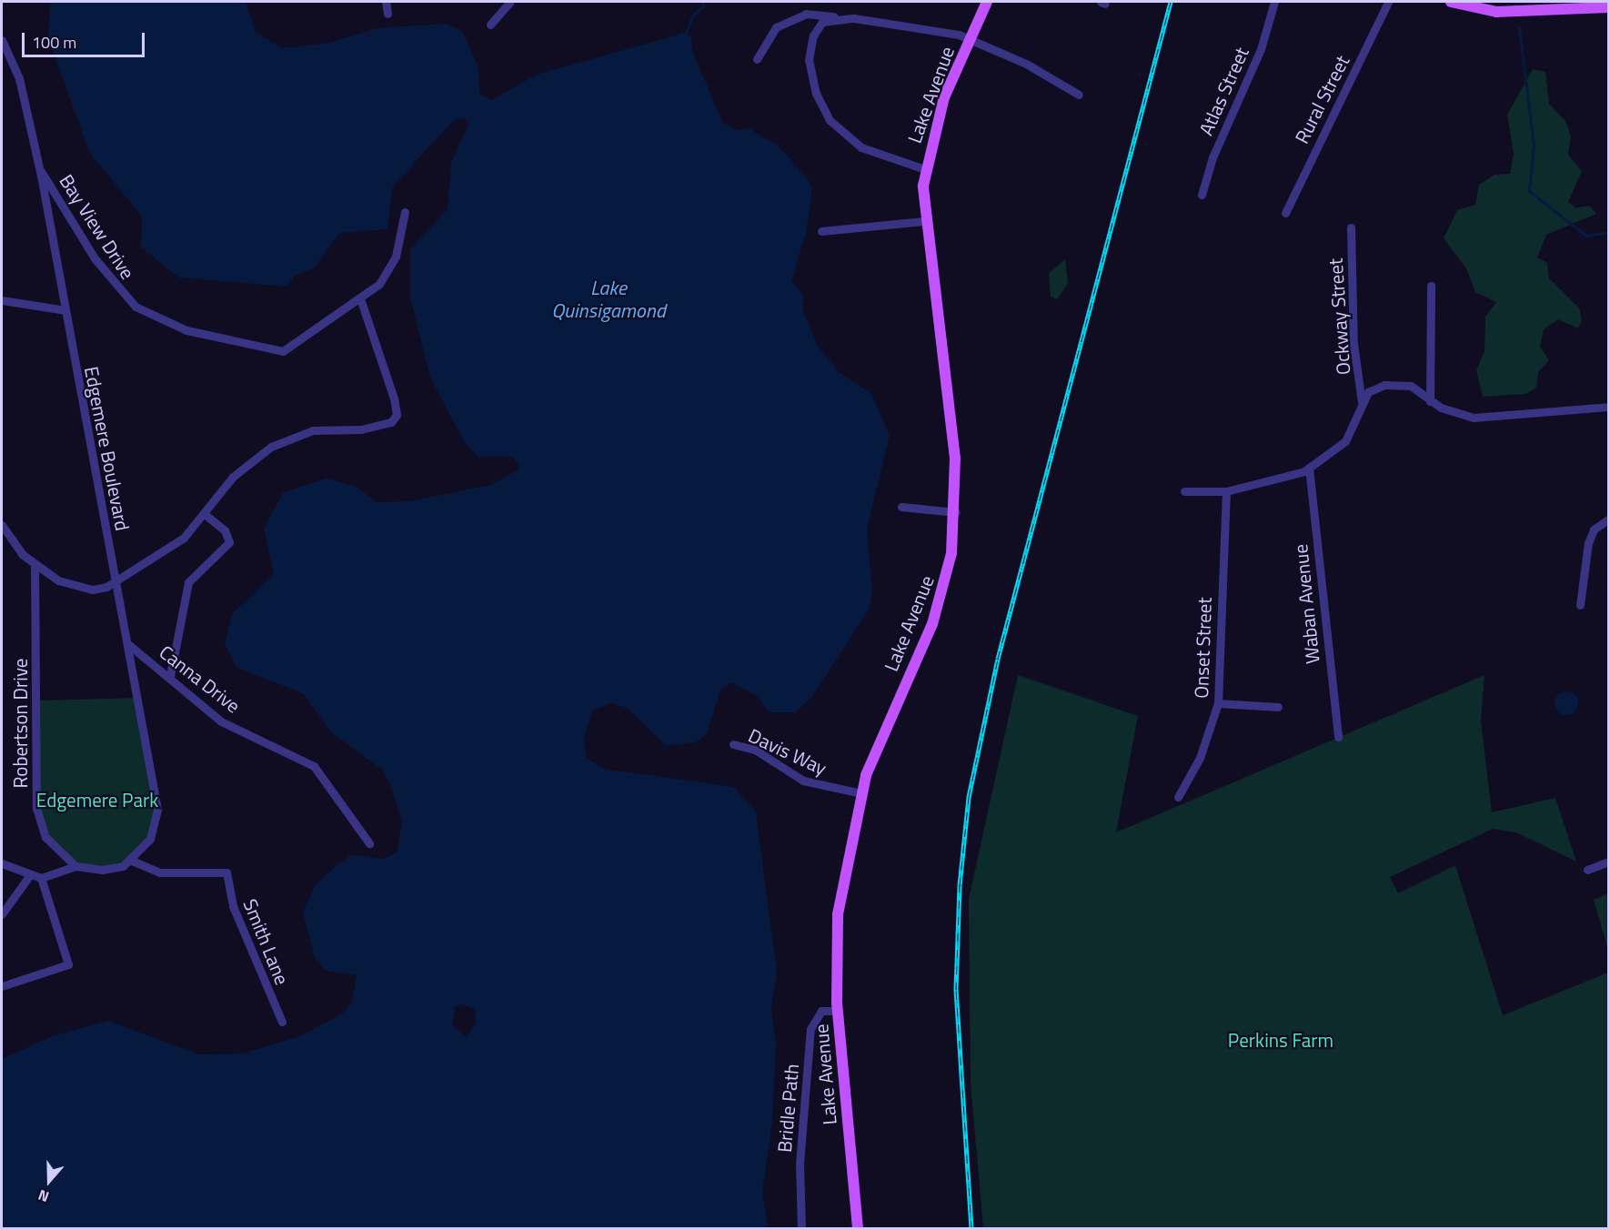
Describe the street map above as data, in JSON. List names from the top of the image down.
{
  "streets": {
    "main road": ["Lake Avenue"],
    "street": [
      "Atlas Street",
      "Rural Street",
      "Bay View Drive",
      "Ockway Street",
      "Edgemere Boulevard",
      "Waban Avenue",
      "Onset Street",
      "Canna Drive",
      "Robertson Drive",
      "Davis Way",
      "Smith Lane",
      "Bridle Path"
    ]
  },
  "crossings": [
    ["Lake Avenue", "Davis Way"],
    ["Lake Avenue", "Bridle Path"],
    ["Bay View Drive", "Edgemere Boulevard"],
    ["Edgemere Boulevard", "Canna Drive"],
    ["Edgemere Boulevard", "Smith Lane"]
  ],
  "water": ["Lake Quinsigamond"],
  "parks": ["Edgemere Park", "Perkins Farm"],
  "scale_bar": "100 m",
  "north": "bottom"
}
